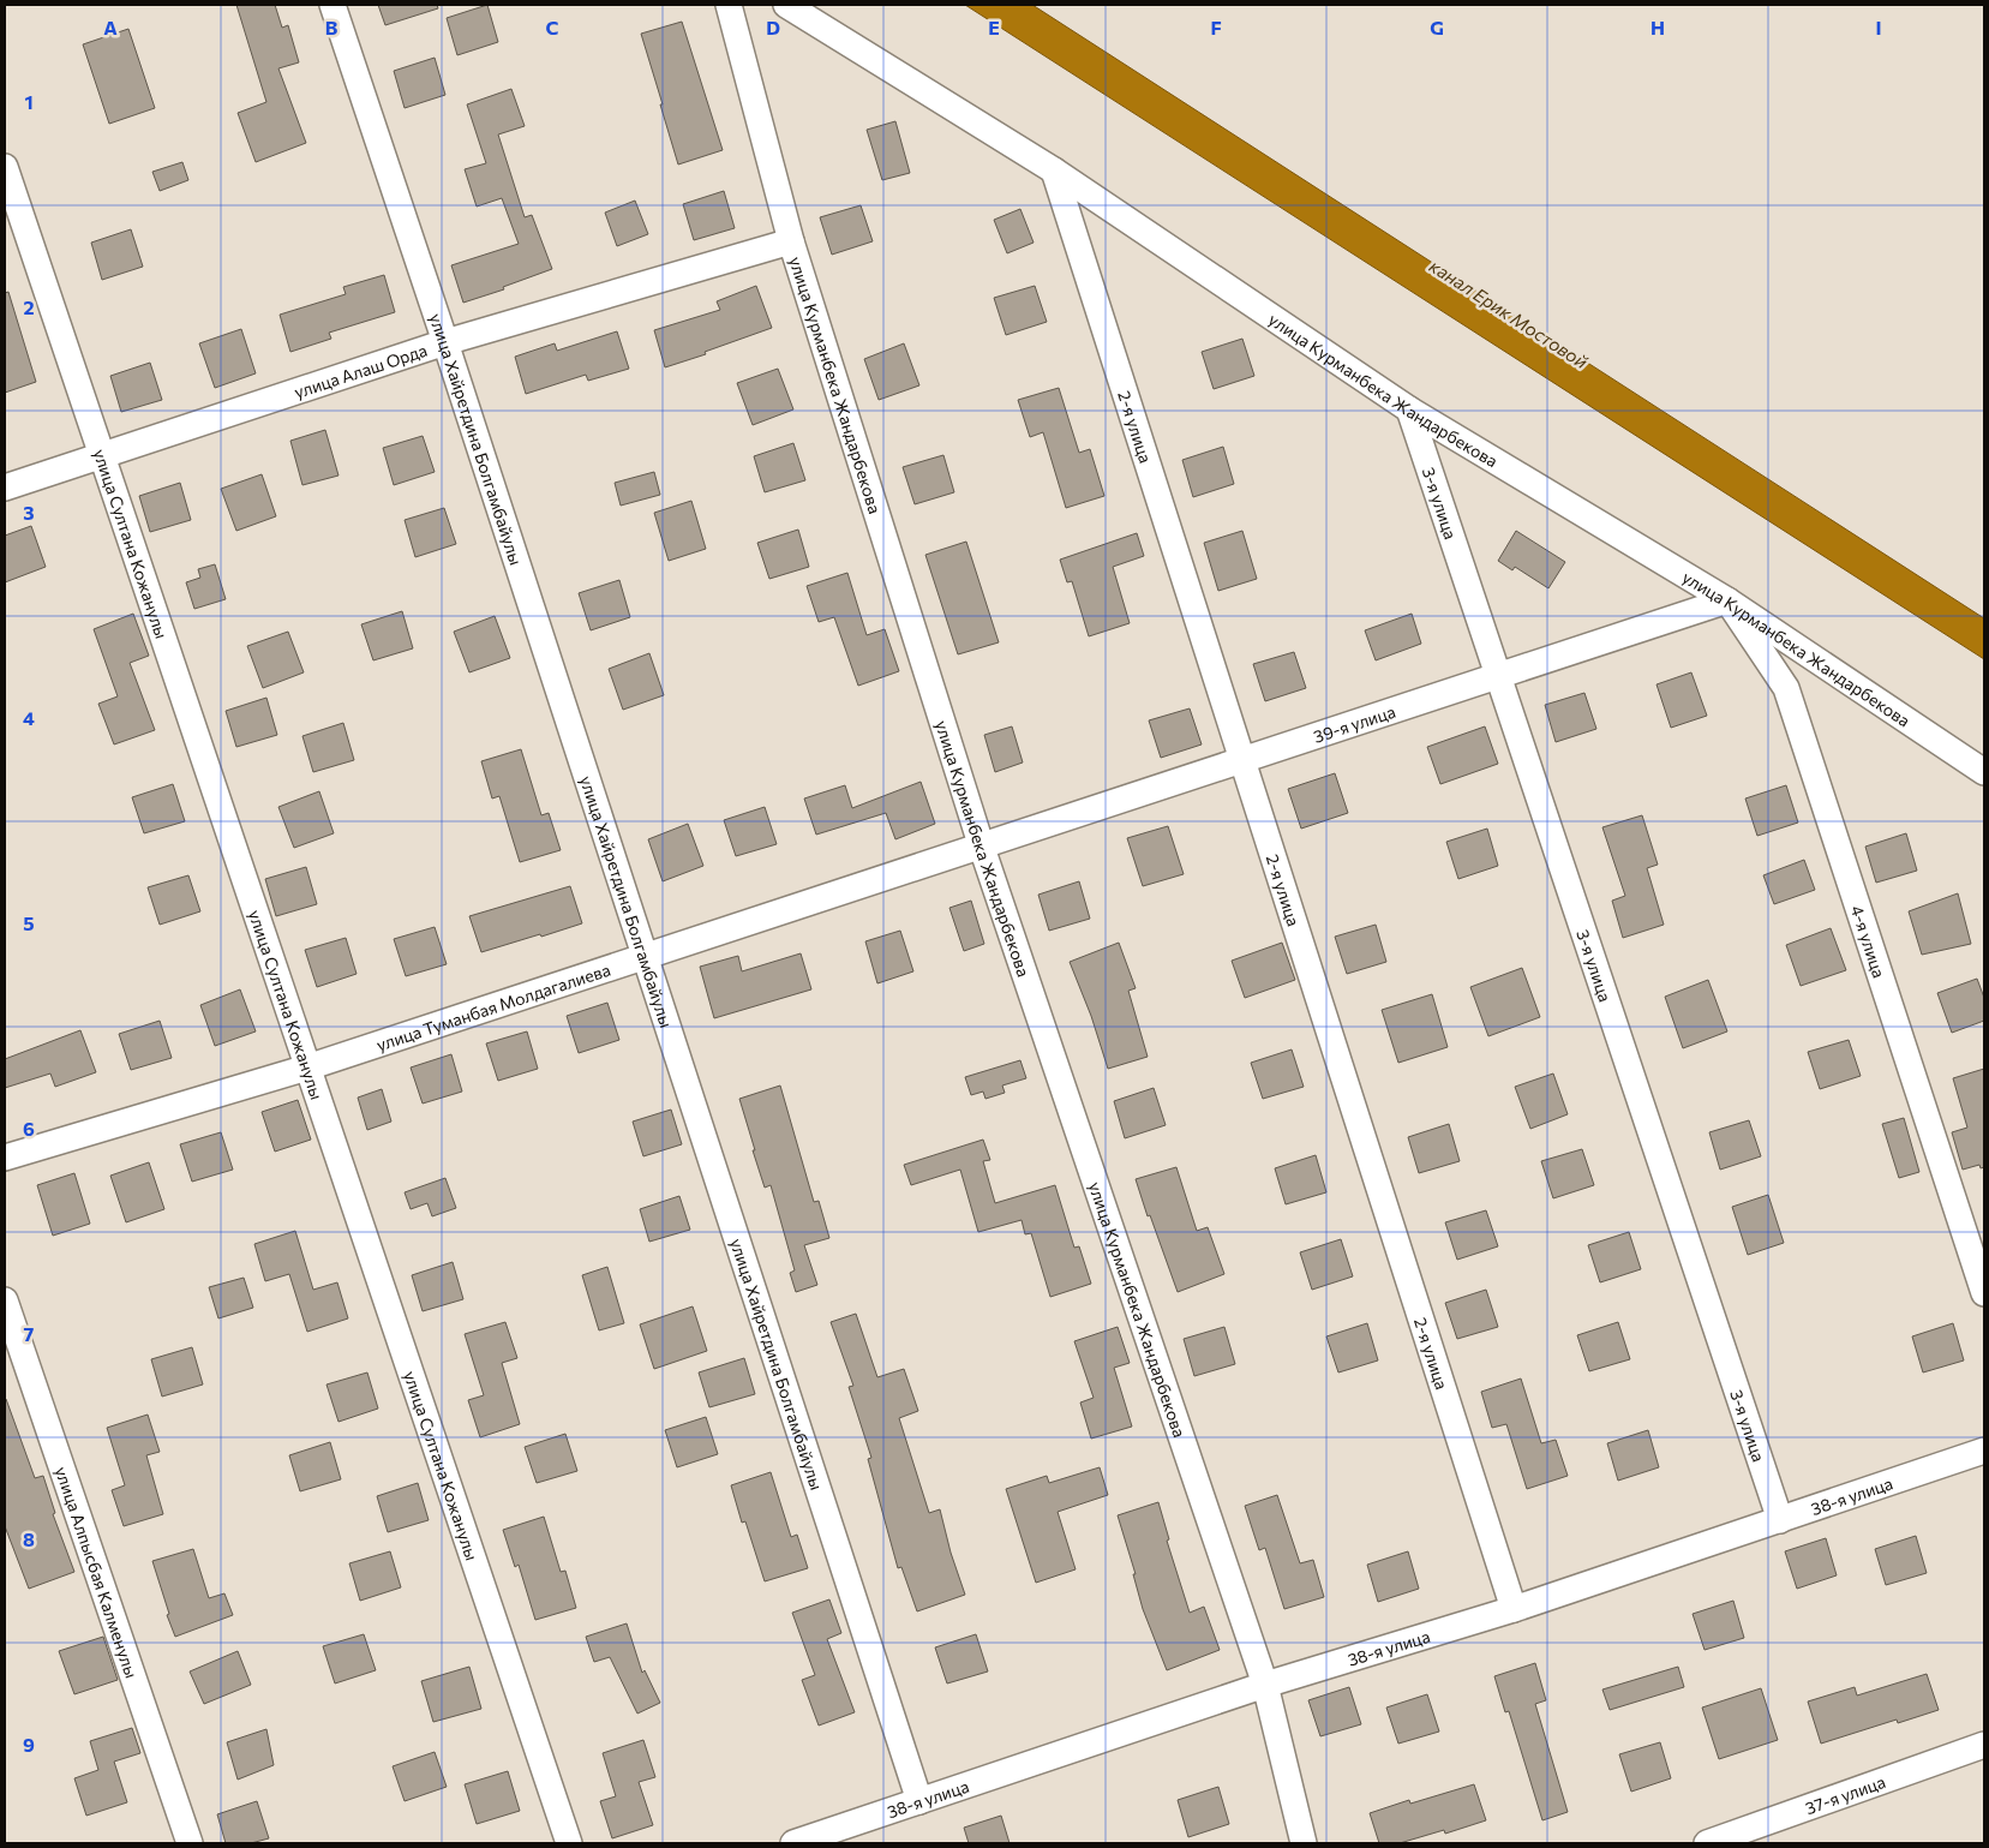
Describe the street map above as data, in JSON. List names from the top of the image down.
{
  "streets": {
    "street": [
      "улица Алаш Орда",
      "улица Курманбека Жандарбекова",
      "2-я улица",
      "улица Хайретдина Болгамбайулы",
      "3-я улица",
      "улица Султана Кожанулы",
      "39-я улица",
      "4-я улица",
      "улица Туманбая Молдагалиева",
      "38-я улица",
      "улица Алпысбая Калменулы",
      "37-я улица"
    ]
  },
  "crossings": [
    ["улица Алаш Орда", "улица Курманбека Жандарбекова"],
    ["улица Алаш Орда", "улица Хайретдина Болгамбайулы"],
    ["улица Алаш Орда", "улица Султана Кожанулы"],
    ["улица Курманбека Жандарбекова", "2-я улица"],
    ["улица Курманбека Жандарбекова", "3-я улица"],
    ["улица Курманбека Жандарбекова", "39-я улица"],
    ["улица Курманбека Жандарбекова", "4-я улица"],
    ["улица Курманбека Жандарбекова", "улица Туманбая Молдагалиева"],
    ["улица Курманбека Жандарбекова", "38-я улица"],
    ["2-я улица", "39-я улица"],
    ["2-я улица", "38-я улица"],
    ["улица Хайретдина Болгамбайулы", "улица Туманбая Молдагалиева"],
    ["улица Хайретдина Болгамбайулы", "38-я улица"],
    ["3-я улица", "39-я улица"],
    ["3-я улица", "38-я улица"],
    ["улица Султана Кожанулы", "улица Туманбая Молдагалиева"],
    ["39-я улица", "4-я улица"],
    ["39-я улица", "улица Туманбая Молдагалиева"]
  ],
  "water": ["канал Ерик Мостовой"],
  "grid": {
    "columns": [
      "A",
      "B",
      "C",
      "D",
      "E",
      "F",
      "G",
      "H",
      "I"
    ],
    "rows": [
      "1",
      "2",
      "3",
      "4",
      "5",
      "6",
      "7",
      "8",
      "9"
    ]
  }
}
